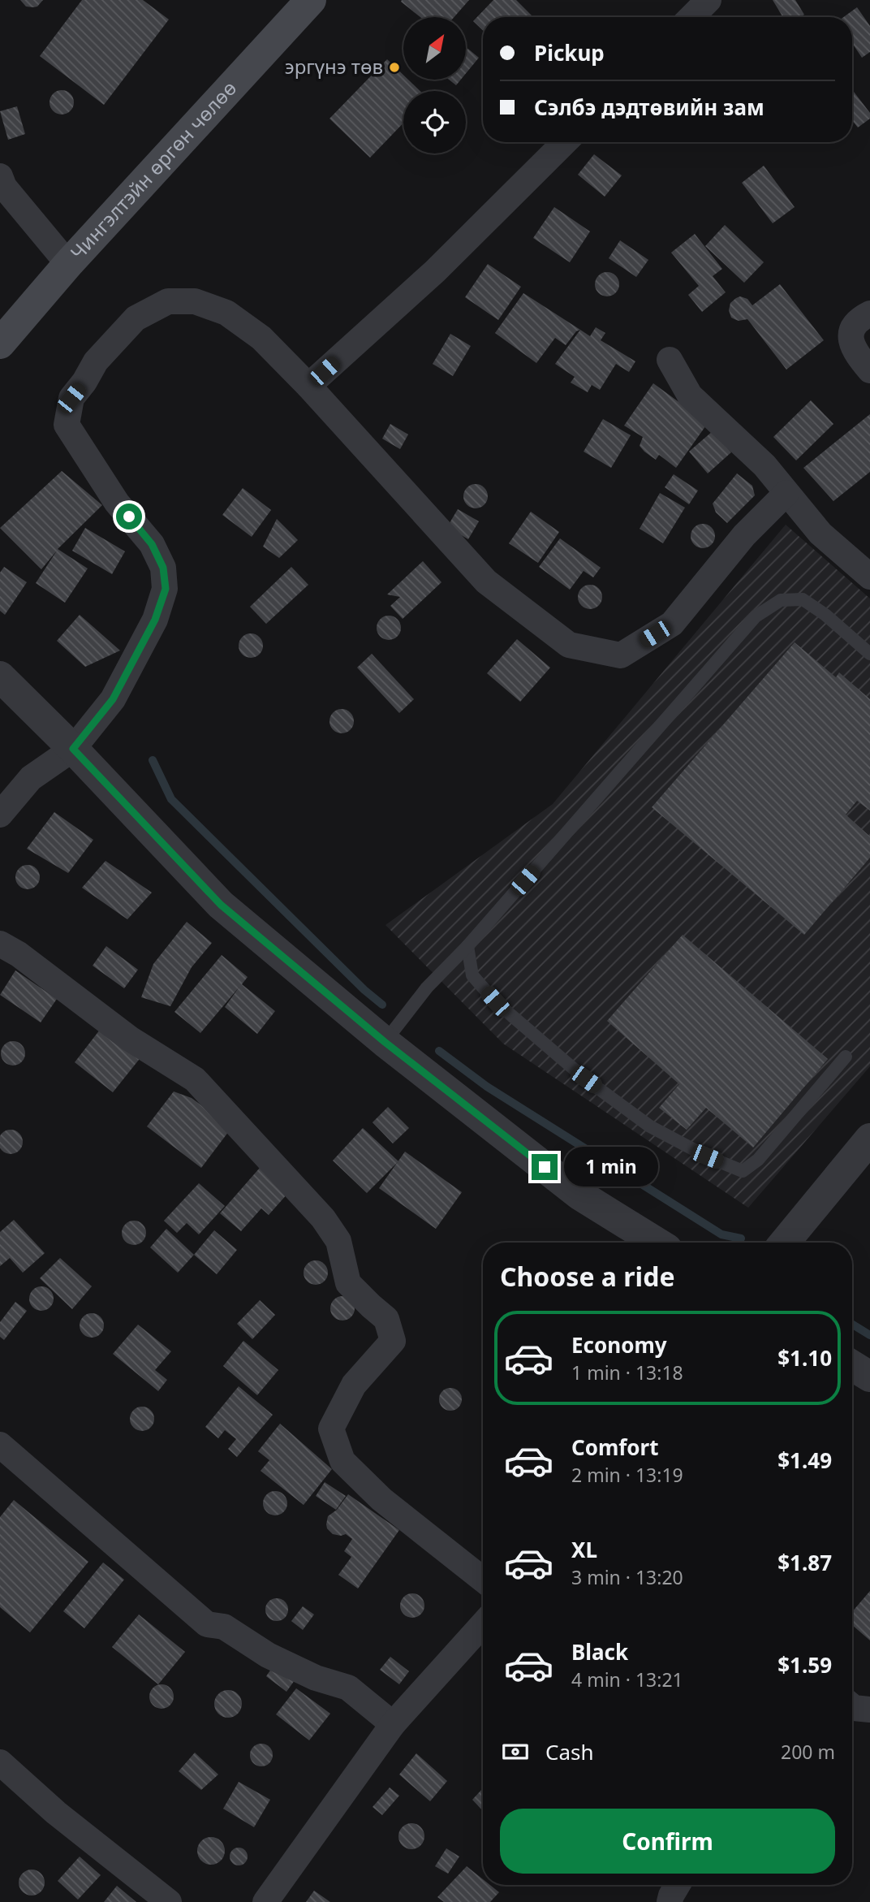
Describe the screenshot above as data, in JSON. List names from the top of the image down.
{
  "streets": {
    "main road": ["Чингэлтэйн өргөн чөлөө"]
  },
  "places": ["эргүнэ төв"],
  "north": "top right",
  "page": {
    "banner": ["Pickup", "Сэлбэ дэдтөвийн зам"],
    "bubble": "1 min",
    "heading": "Choose a ride",
    "list": [
      {
        "name": "Economy",
        "note": "1 min · 13:18",
        "value": "$1.10"
      },
      {
        "name": "Comfort",
        "note": "2 min · 13:19",
        "value": "$1.49"
      },
      {
        "name": "XL",
        "note": "3 min · 13:20",
        "value": "$1.87"
      },
      {
        "name": "Black",
        "note": "4 min · 13:21",
        "value": "$1.59"
      }
    ],
    "pay": ["Cash", "200 m"],
    "buttons": "Confirm"
  }
}
